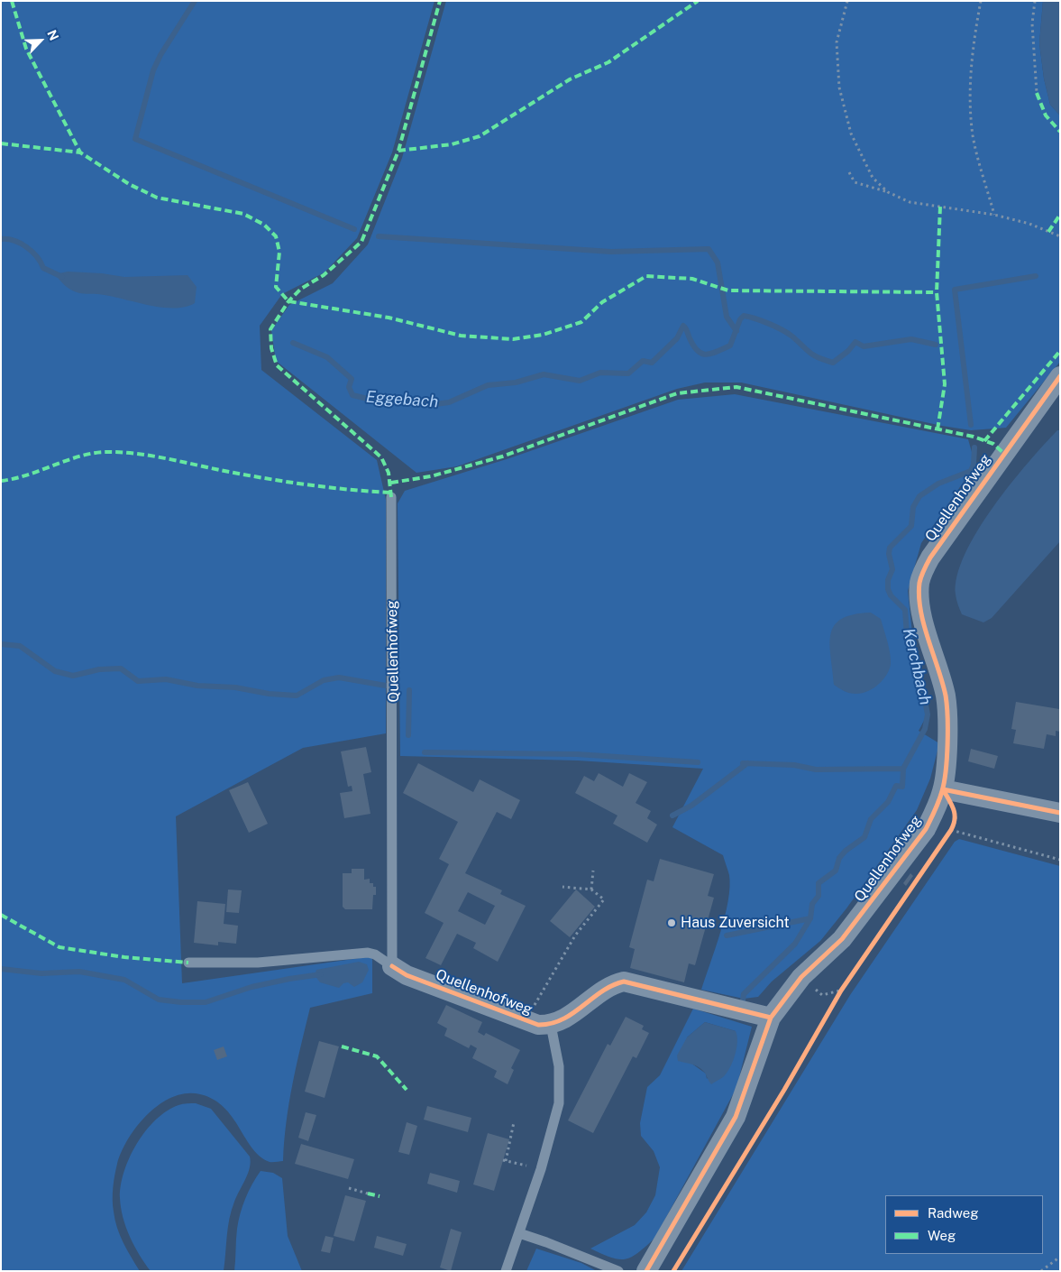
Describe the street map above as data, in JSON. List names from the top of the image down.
{
  "streets": {
    "street": ["Quellenhofweg"]
  },
  "water": ["Eggebach", "Kerchbach"],
  "places": ["Haus Zuversicht"],
  "legend": ["Radweg", "Weg"],
  "north": "top right"
}
